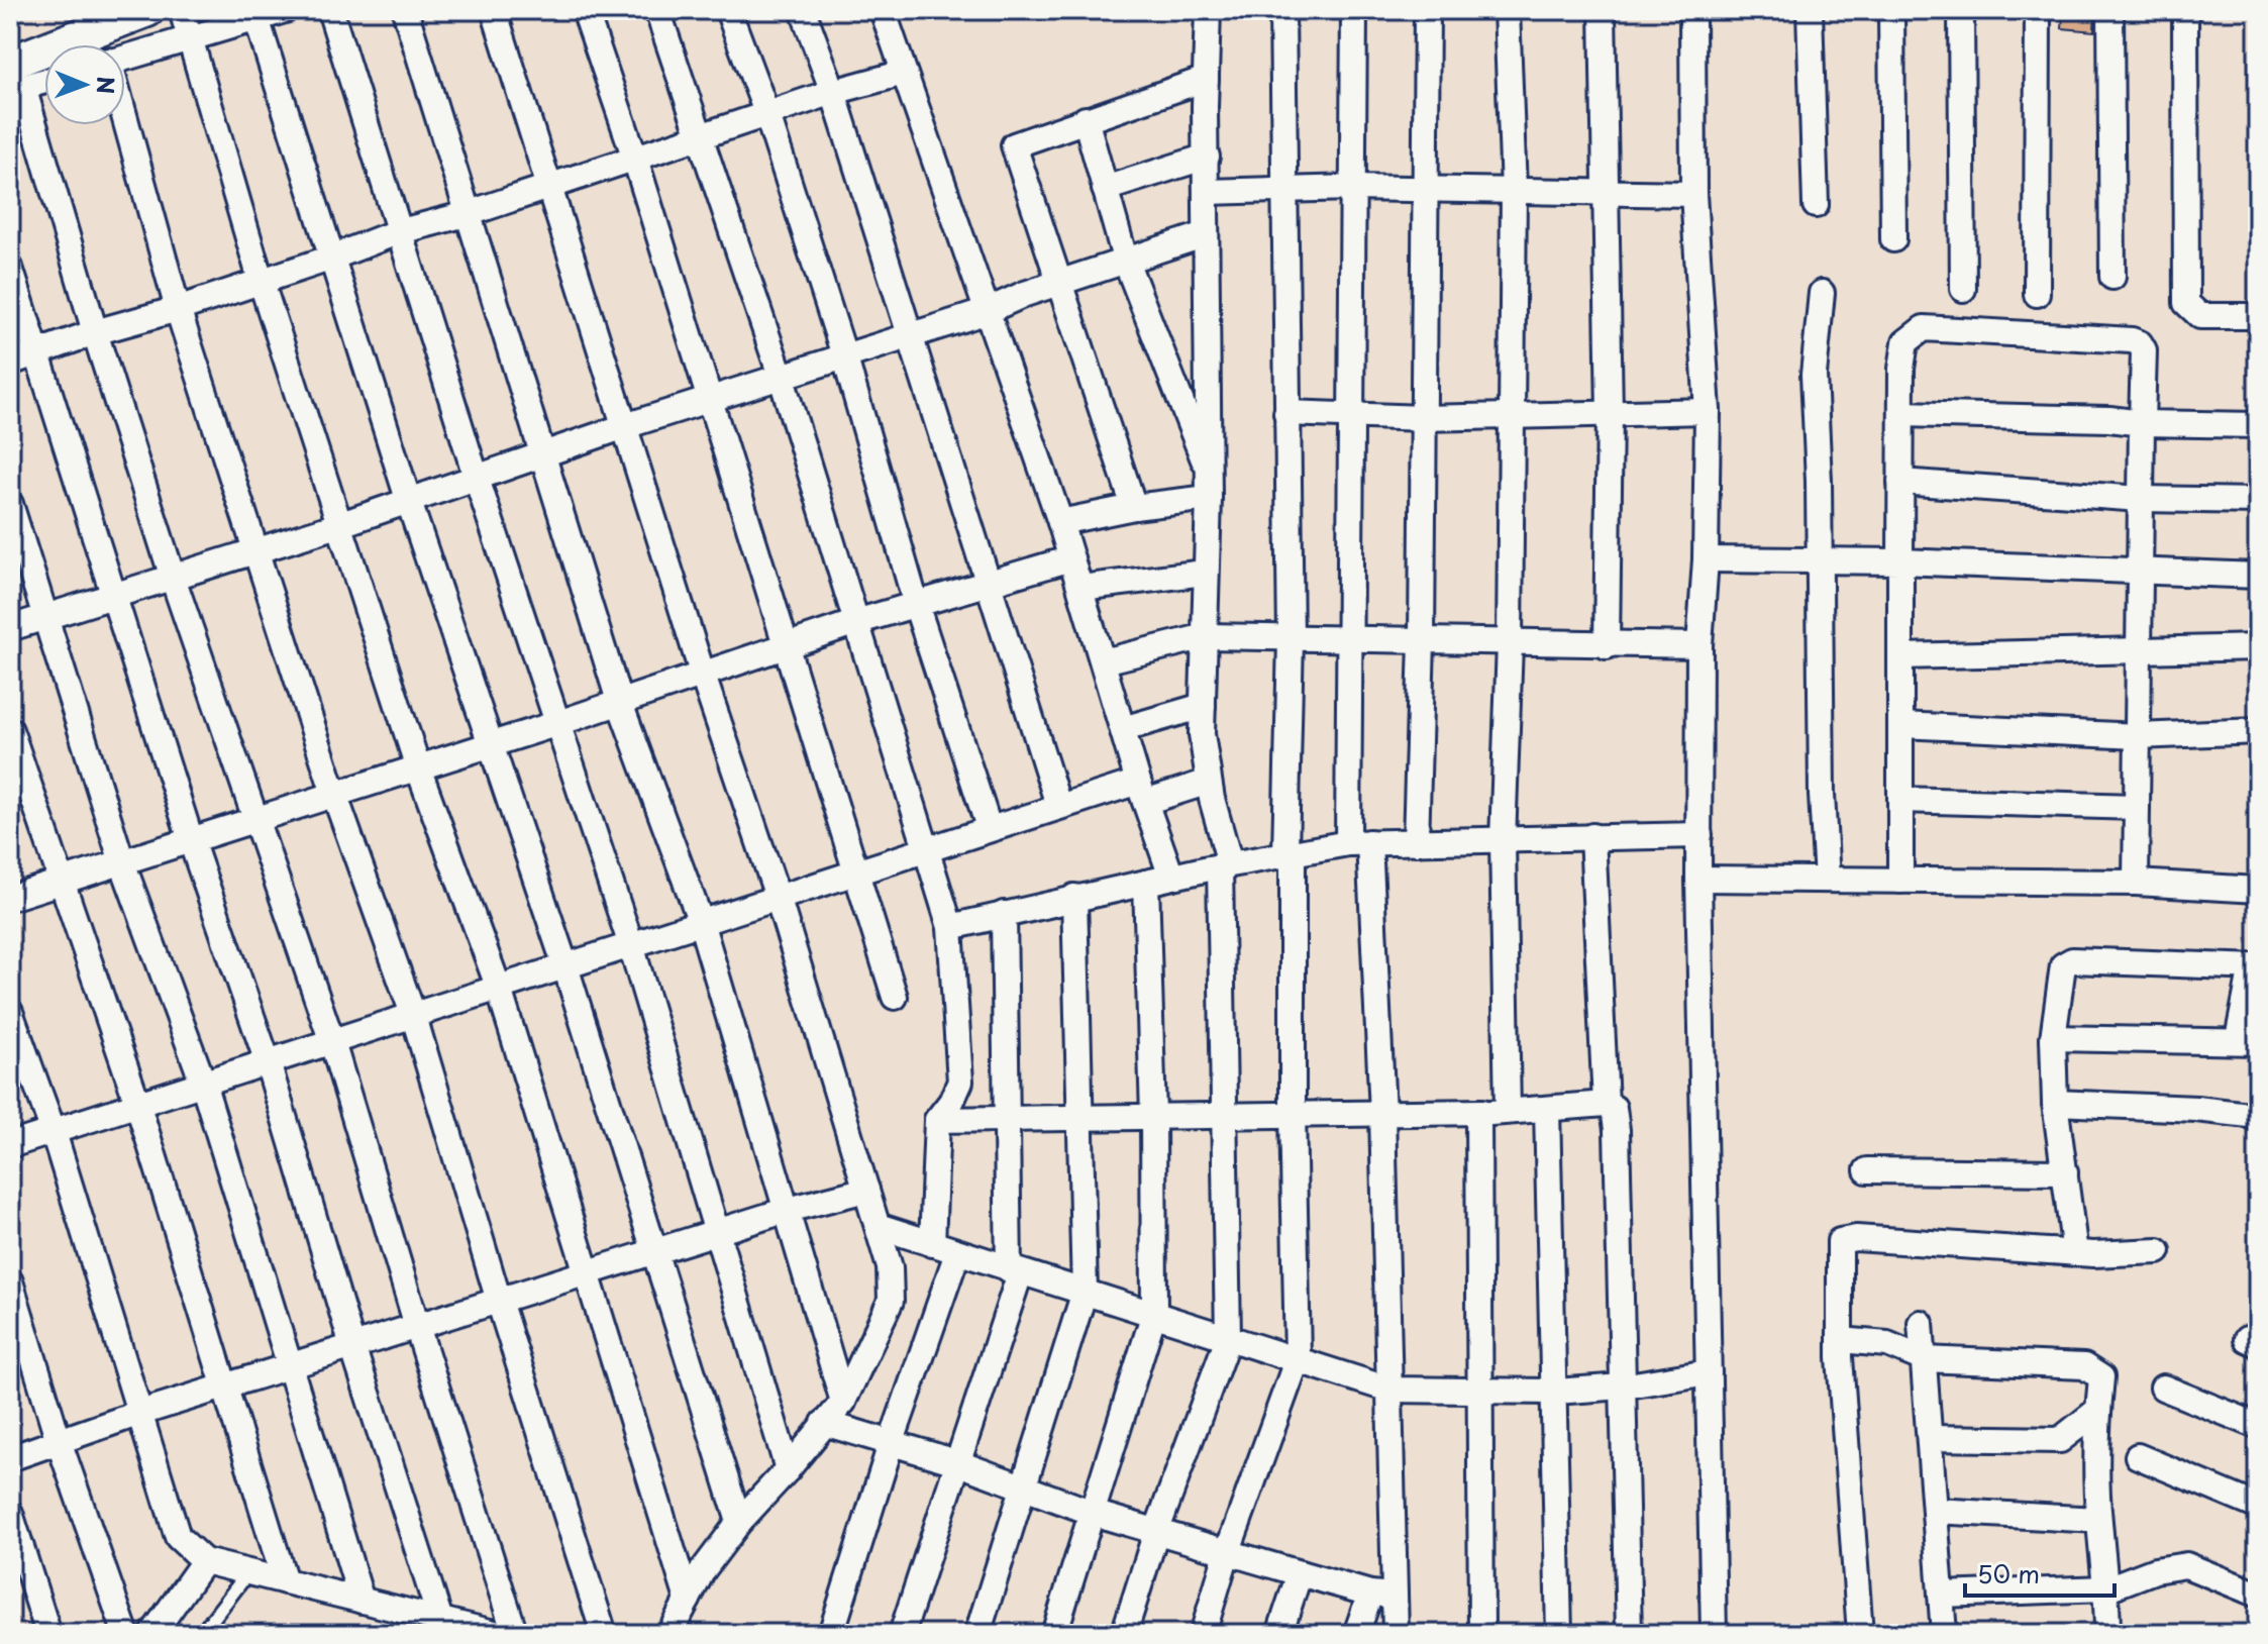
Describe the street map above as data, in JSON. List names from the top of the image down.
{
  "scale_bar": "50 m",
  "north": "right"
}
